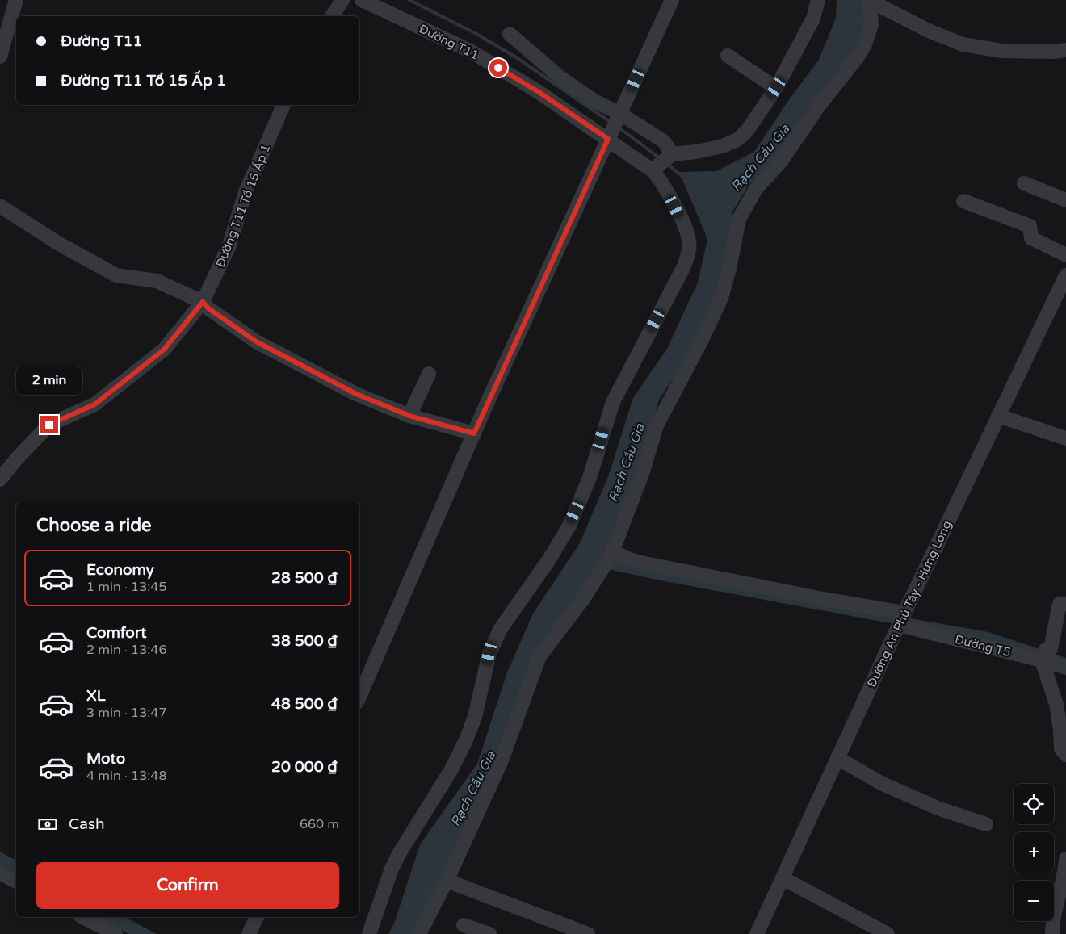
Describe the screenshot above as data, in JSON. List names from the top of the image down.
{
  "streets": {
    "street": [
      "Đường T11",
      "Đường T11 Tổ 15 Ấp 1",
      "Đường An Phú Tây - Hưng Long",
      "Đường T5"
    ]
  },
  "crossings": [
    ["Đường An Phú Tây - Hưng Long", "Đường T5"]
  ],
  "water": ["Rạch Cầu Gia"],
  "page": {
    "banner": ["Đường T11", "Đường T11 Tổ 15 Ấp 1"],
    "bubble": "2 min",
    "heading": "Choose a ride",
    "list": [
      {
        "name": "Economy",
        "note": "1 min · 13:45",
        "value": "28 500 ₫"
      },
      {
        "name": "Comfort",
        "note": "2 min · 13:46",
        "value": "38 500 ₫"
      },
      {
        "name": "XL",
        "note": "3 min · 13:47",
        "value": "48 500 ₫"
      },
      {
        "name": "Moto",
        "note": "4 min · 13:48",
        "value": "20 000 ₫"
      }
    ],
    "map_buttons": ["+", "−"],
    "pay": ["Cash", "660 m"],
    "buttons": "Confirm"
  }
}
